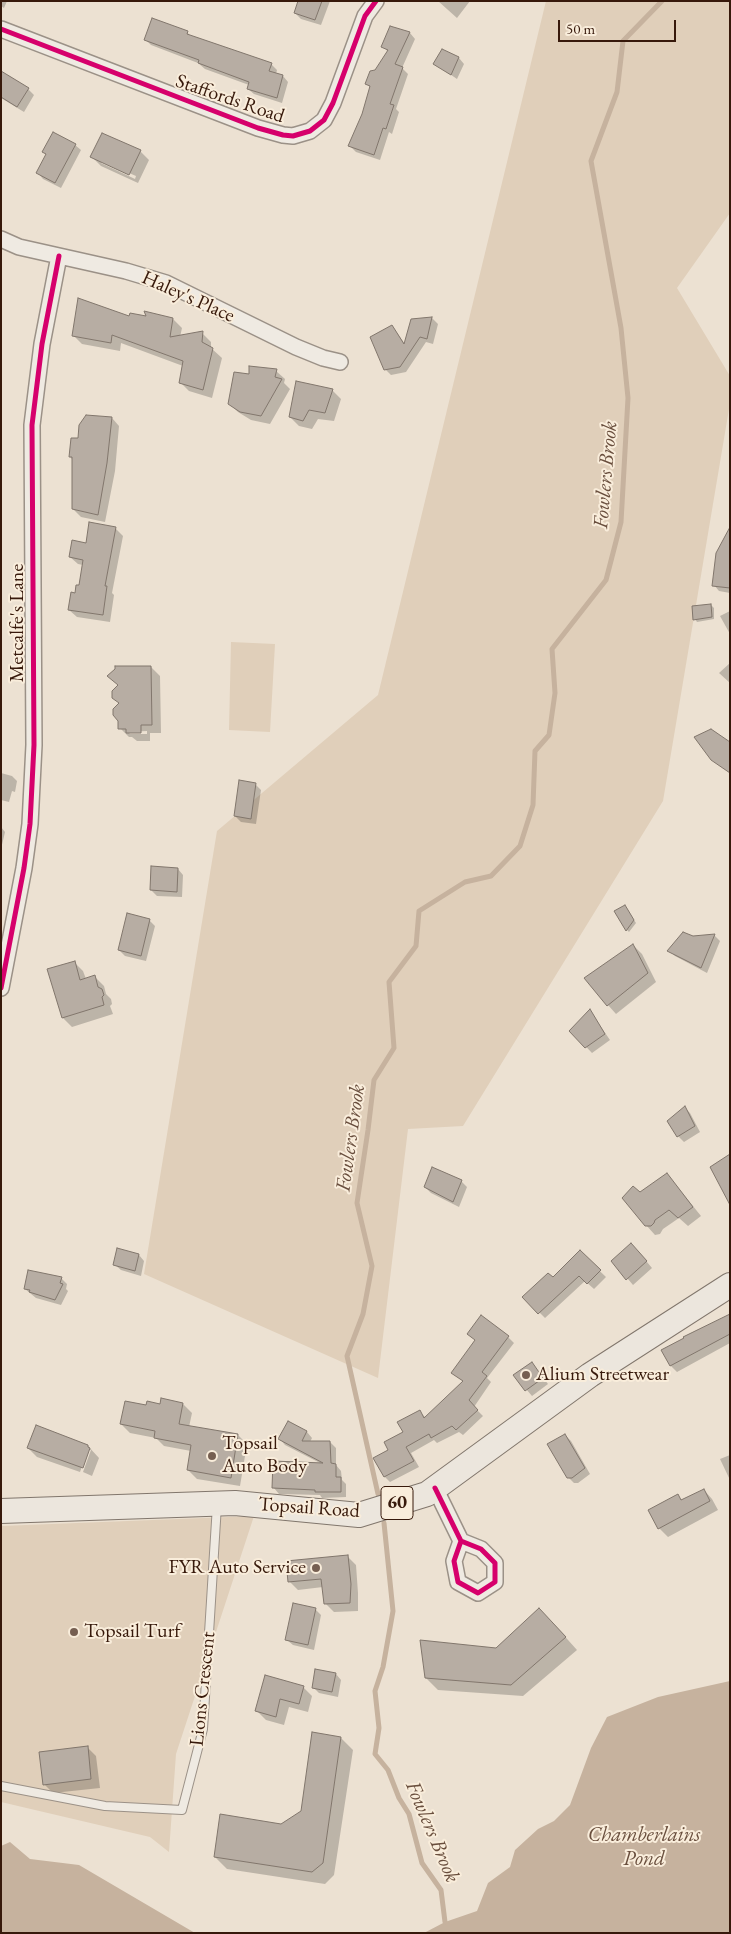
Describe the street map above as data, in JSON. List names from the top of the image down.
{
  "streets": {
    "main road": ["60", "Topsail Road"],
    "street": ["Staffords Road", "Haley's Place", "Metcalfe's Lane"],
    "lane": ["Lions Crescent"]
  },
  "crossings": [
    ["Haley's Place", "Metcalfe's Lane"],
    ["Topsail Road", "Lions Crescent"]
  ],
  "water": ["Fowlers Brook", "Chamberlains Pond"],
  "places": [
    "Alium Streetwear",
    "Topsail Auto Body",
    "FYR Auto Service",
    "Topsail Turf"
  ],
  "scale_bar": "50 m"
}
